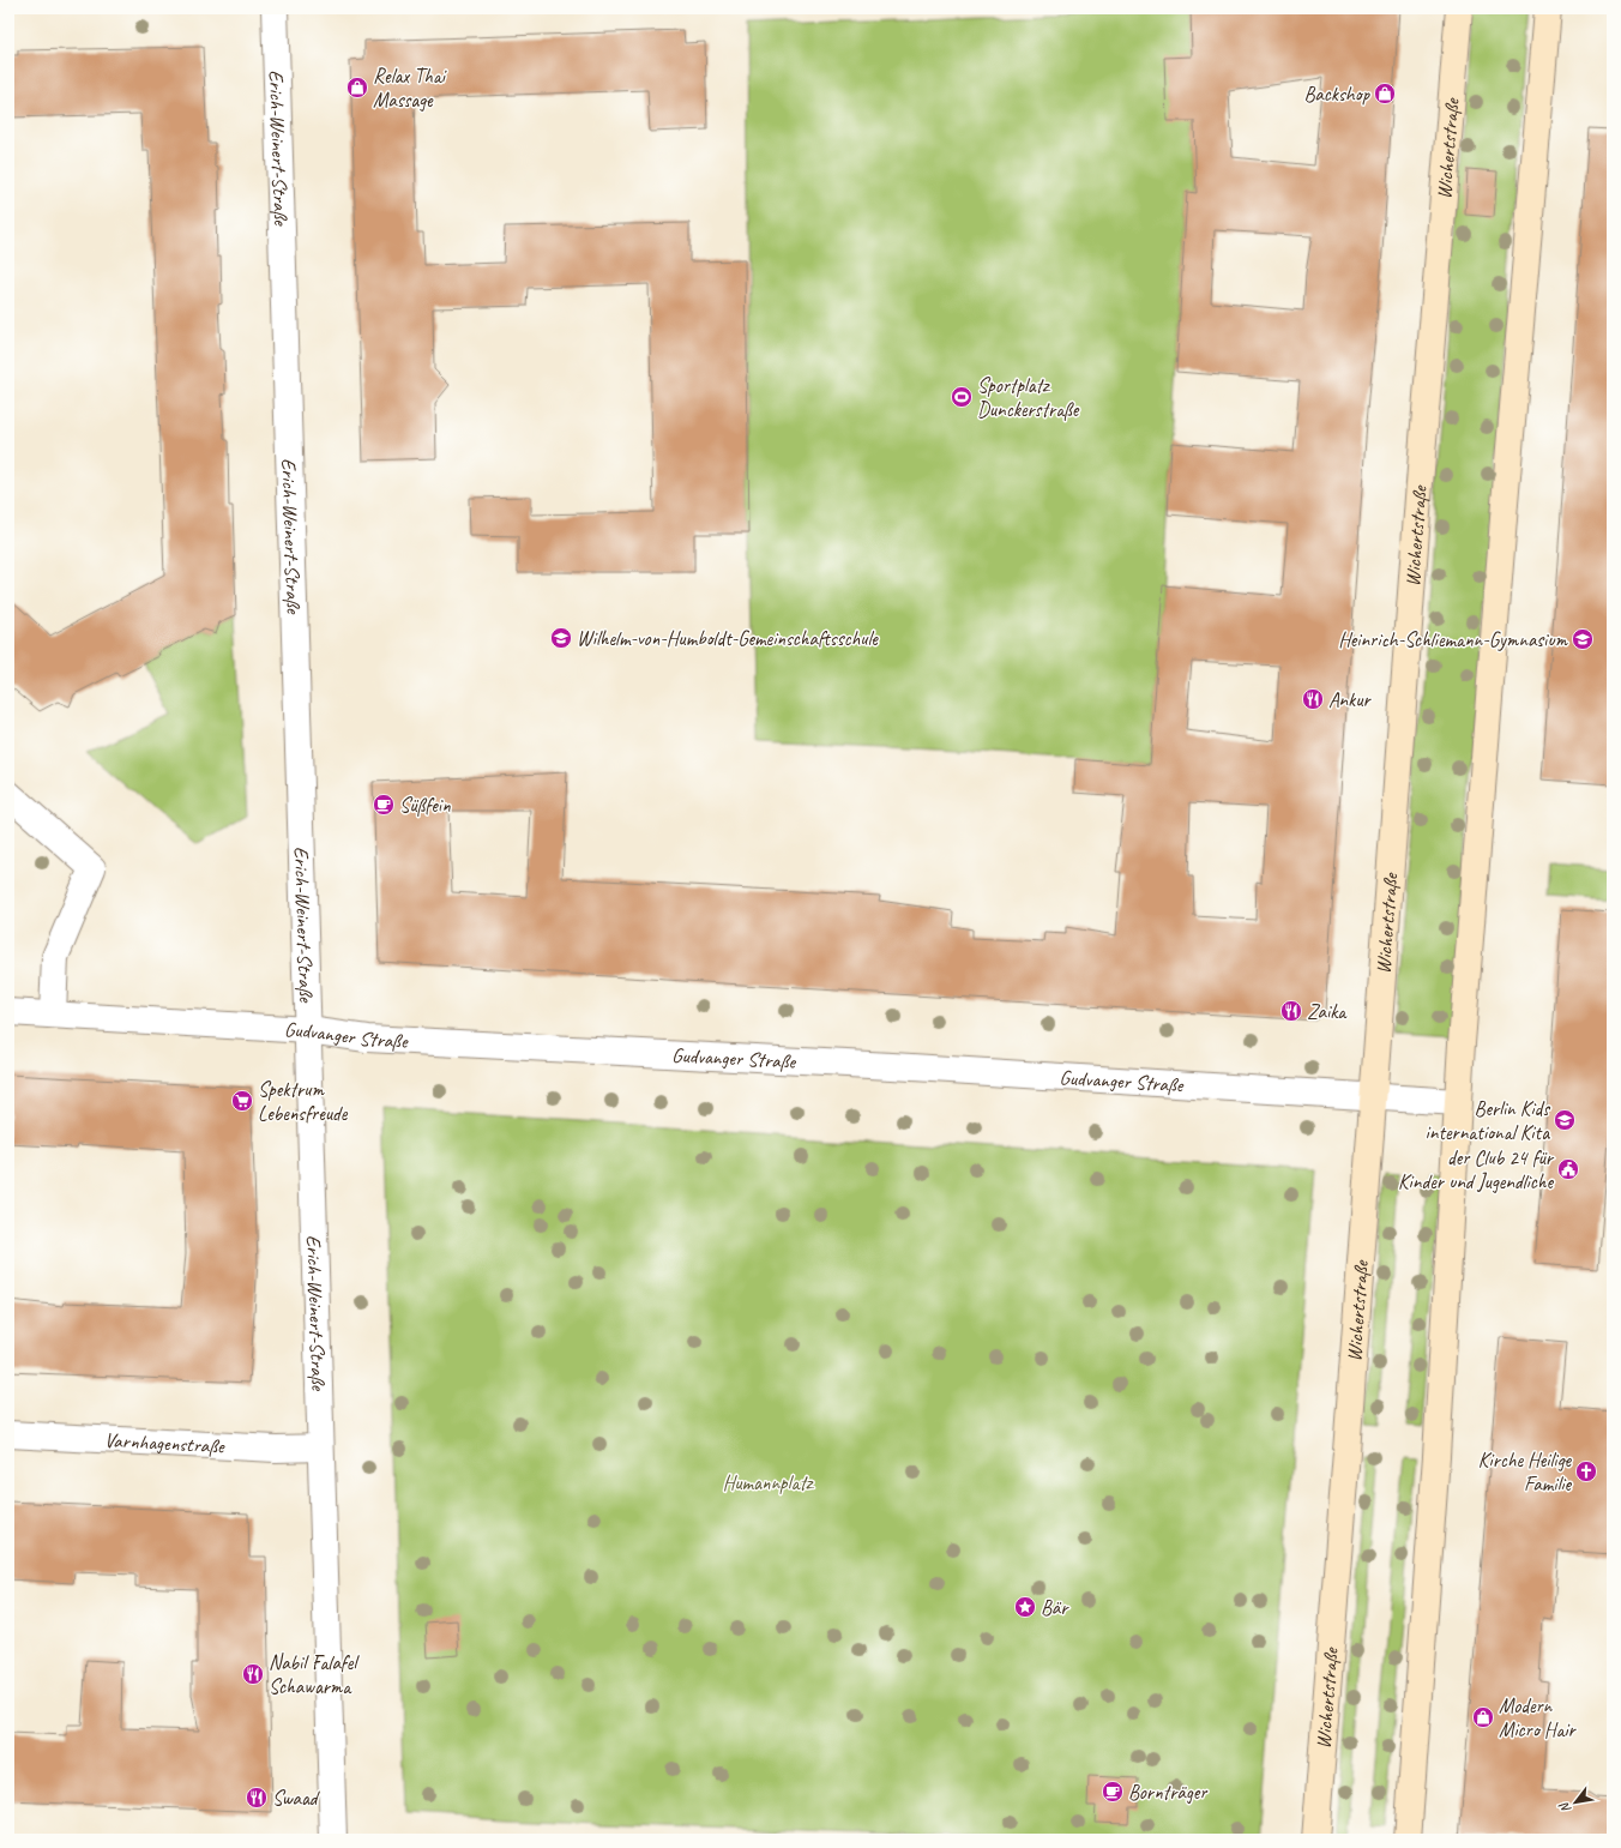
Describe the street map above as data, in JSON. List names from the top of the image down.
{
  "streets": {
    "street": [
      "Erich-Weinert-Straße",
      "Wichertstraße",
      "Gudvanger Straße",
      "Varnhagenstraße"
    ]
  },
  "crossings": [
    ["Erich-Weinert-Straße", "Gudvanger Straße"],
    ["Erich-Weinert-Straße", "Varnhagenstraße"],
    ["Wichertstraße", "Gudvanger Straße"]
  ],
  "parks": ["Humannplatz"],
  "places": {
    "shop": ["Relax Thai Massage", "Backshop", "Modern Micro Hair"],
    "sports": ["Sportplatz Dunckerstraße"],
    "school or university": ["Wilhelm-von-Humboldt-Gemeinschaftsschule", "Heinrich-Schliemann-Gymnasium", "Berlin Kids international Kita"],
    "restaurant": [
      "Ankur",
      "Zaika",
      "Nabil Falafel Schawarma",
      "Swaad"
    ],
    "cafe": ["Süßfein", "Bornträger"],
    "supermarket": ["Spektrum Lebensfreude"],
    "public building": ["der Club 24 für Kinder und Jugendliche"],
    "church": ["Kirche Heilige Familie"],
    "place": ["Bär"]
  },
  "north": "bottom left"
}
